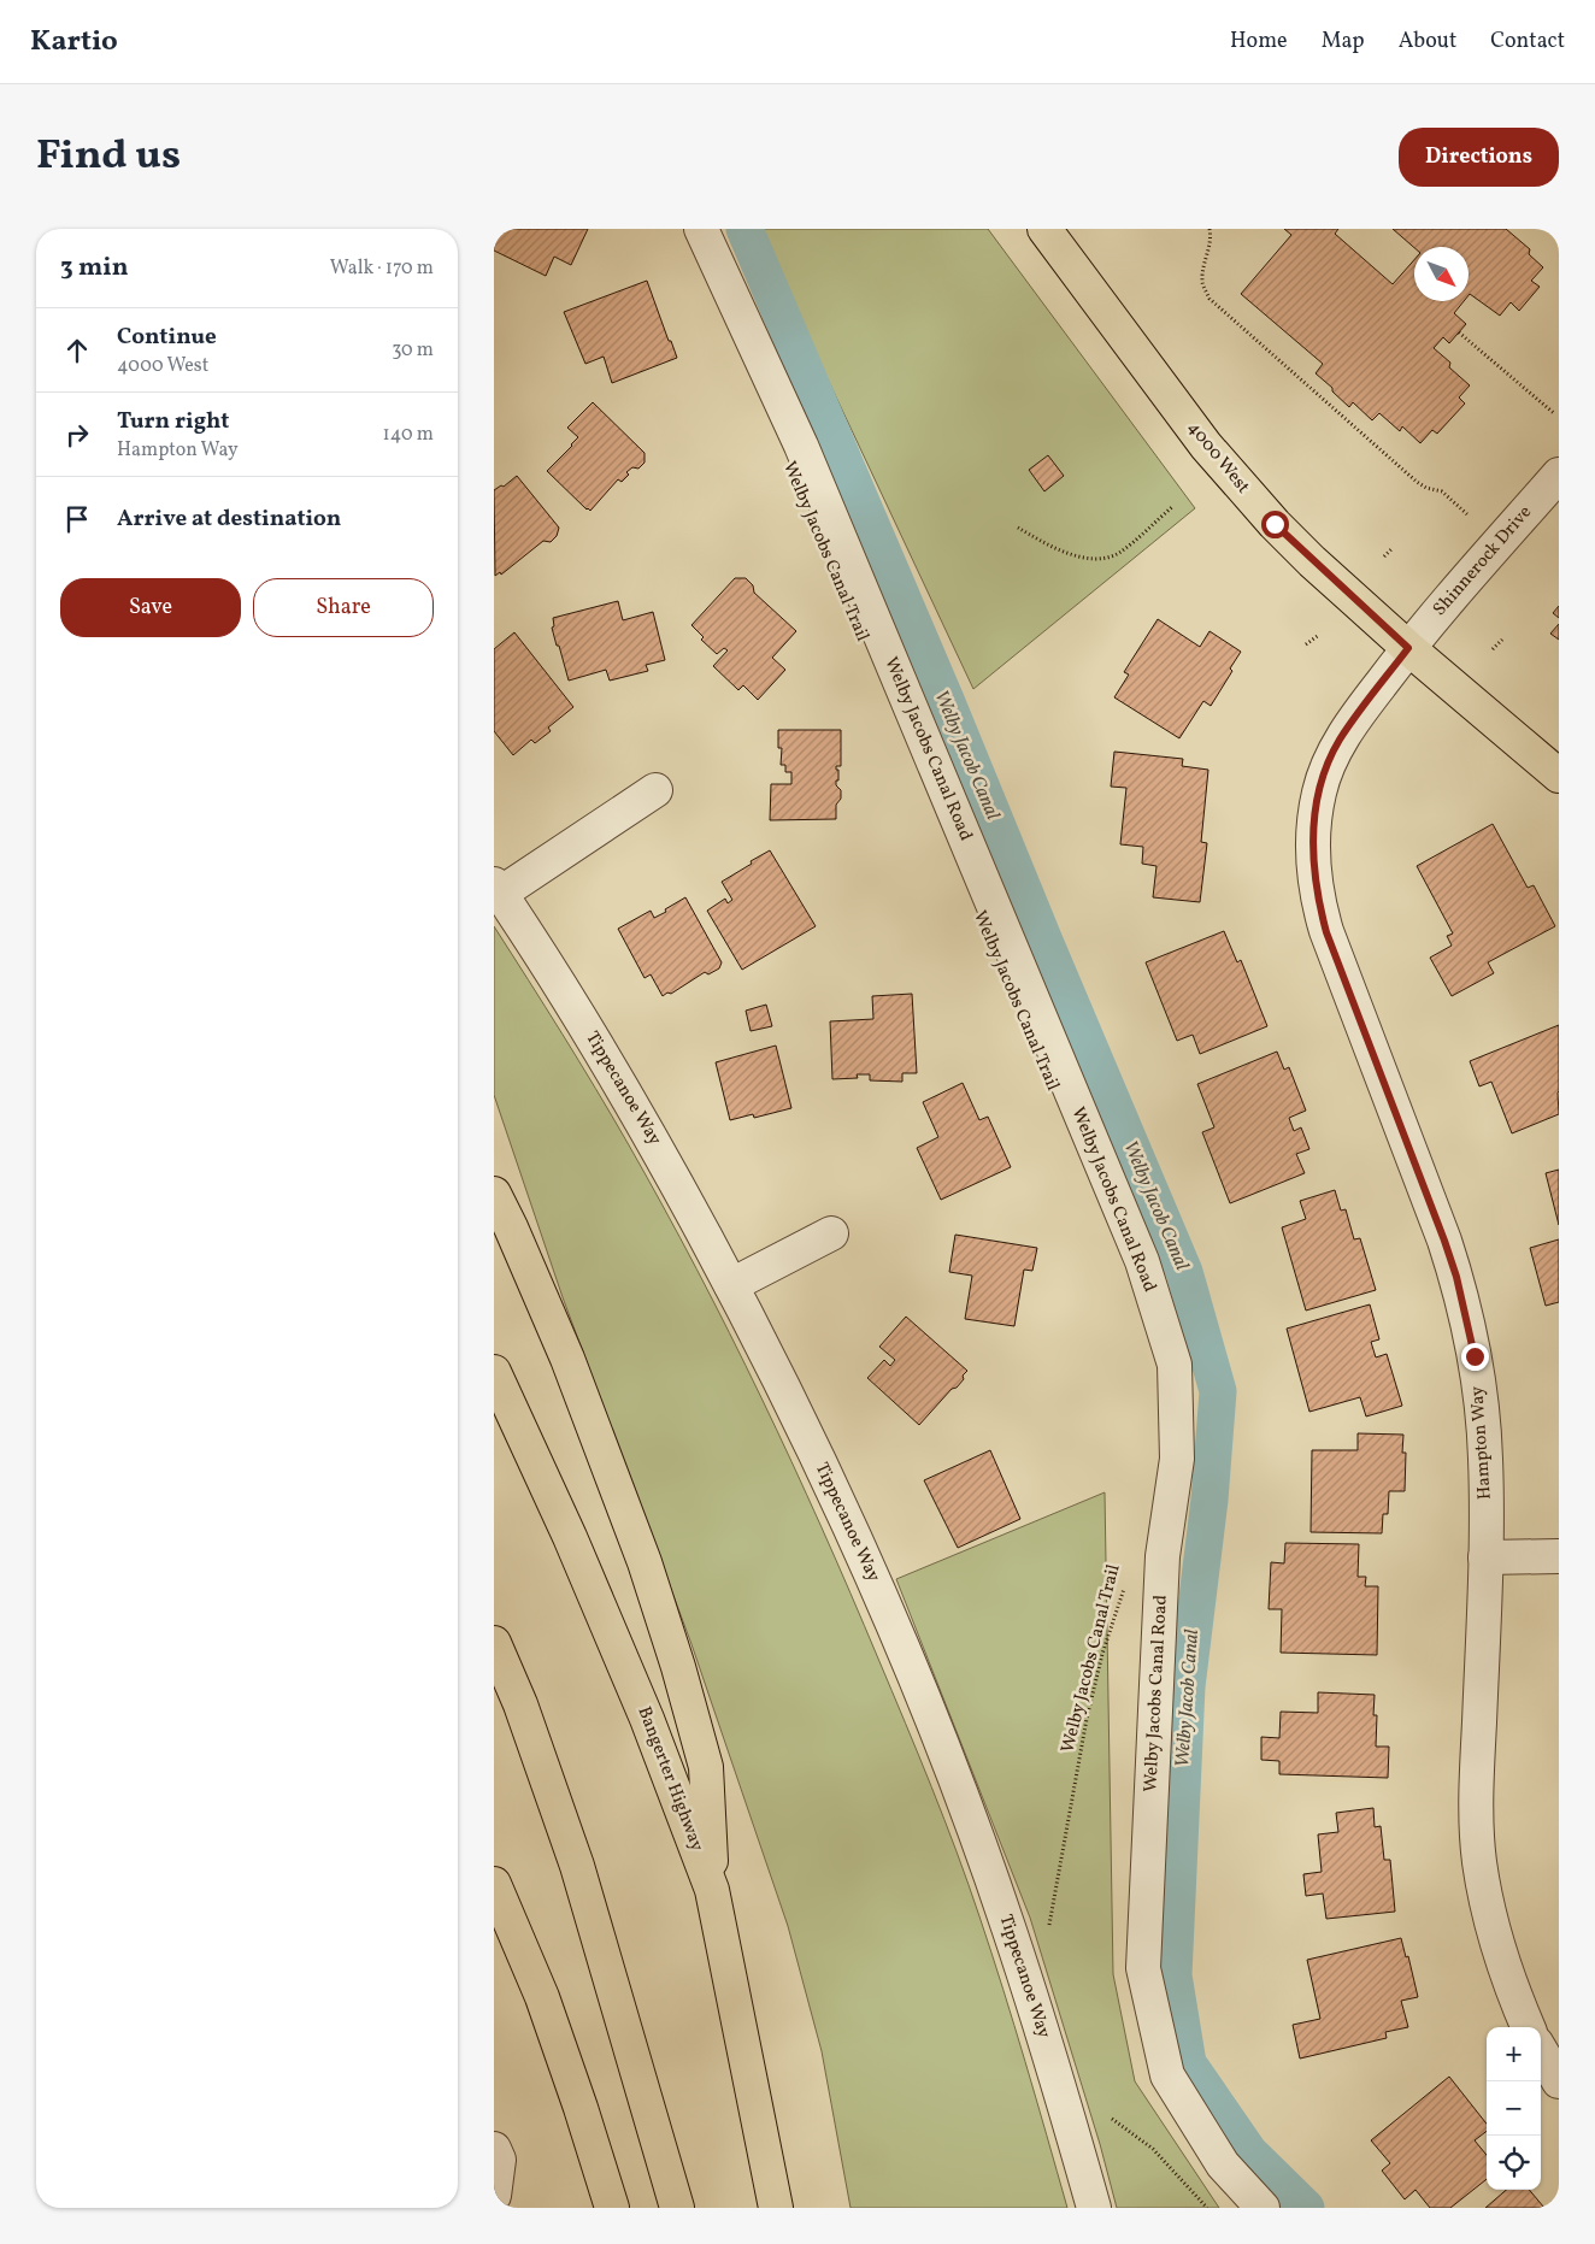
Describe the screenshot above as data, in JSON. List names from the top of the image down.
{
  "streets": {
    "main road": ["4000 West", "Bangerter Highway"],
    "street": [
      "Shinnerock Drive",
      "Welby Jacobs Canal Road",
      "Tippecanoe Way",
      "Hampton Way"
    ],
    "path": ["Welby Jacobs Canal Trail"]
  },
  "crossings": [
    ["4000 West", "Shinnerock Drive"],
    ["4000 West", "Hampton Way"],
    ["Shinnerock Drive", "Hampton Way"]
  ],
  "water": ["Welby Jacob Canal"],
  "north": "bottom right",
  "page": {
    "header": "Kartio",
    "nav": [
      "Home",
      "Map",
      "About",
      "Contact"
    ],
    "title": "Find us",
    "buttons": [
      "Directions",
      ["Save", "Share"]
    ],
    "heading": ["3 min", "Walk · 170 m"],
    "list": [
      ["Continue", "4000 West", "30 m"],
      ["Turn right", "Hampton Way", "140 m"],
      "Arrive at destination"
    ],
    "map_buttons": ["+", "−"]
  }
}
